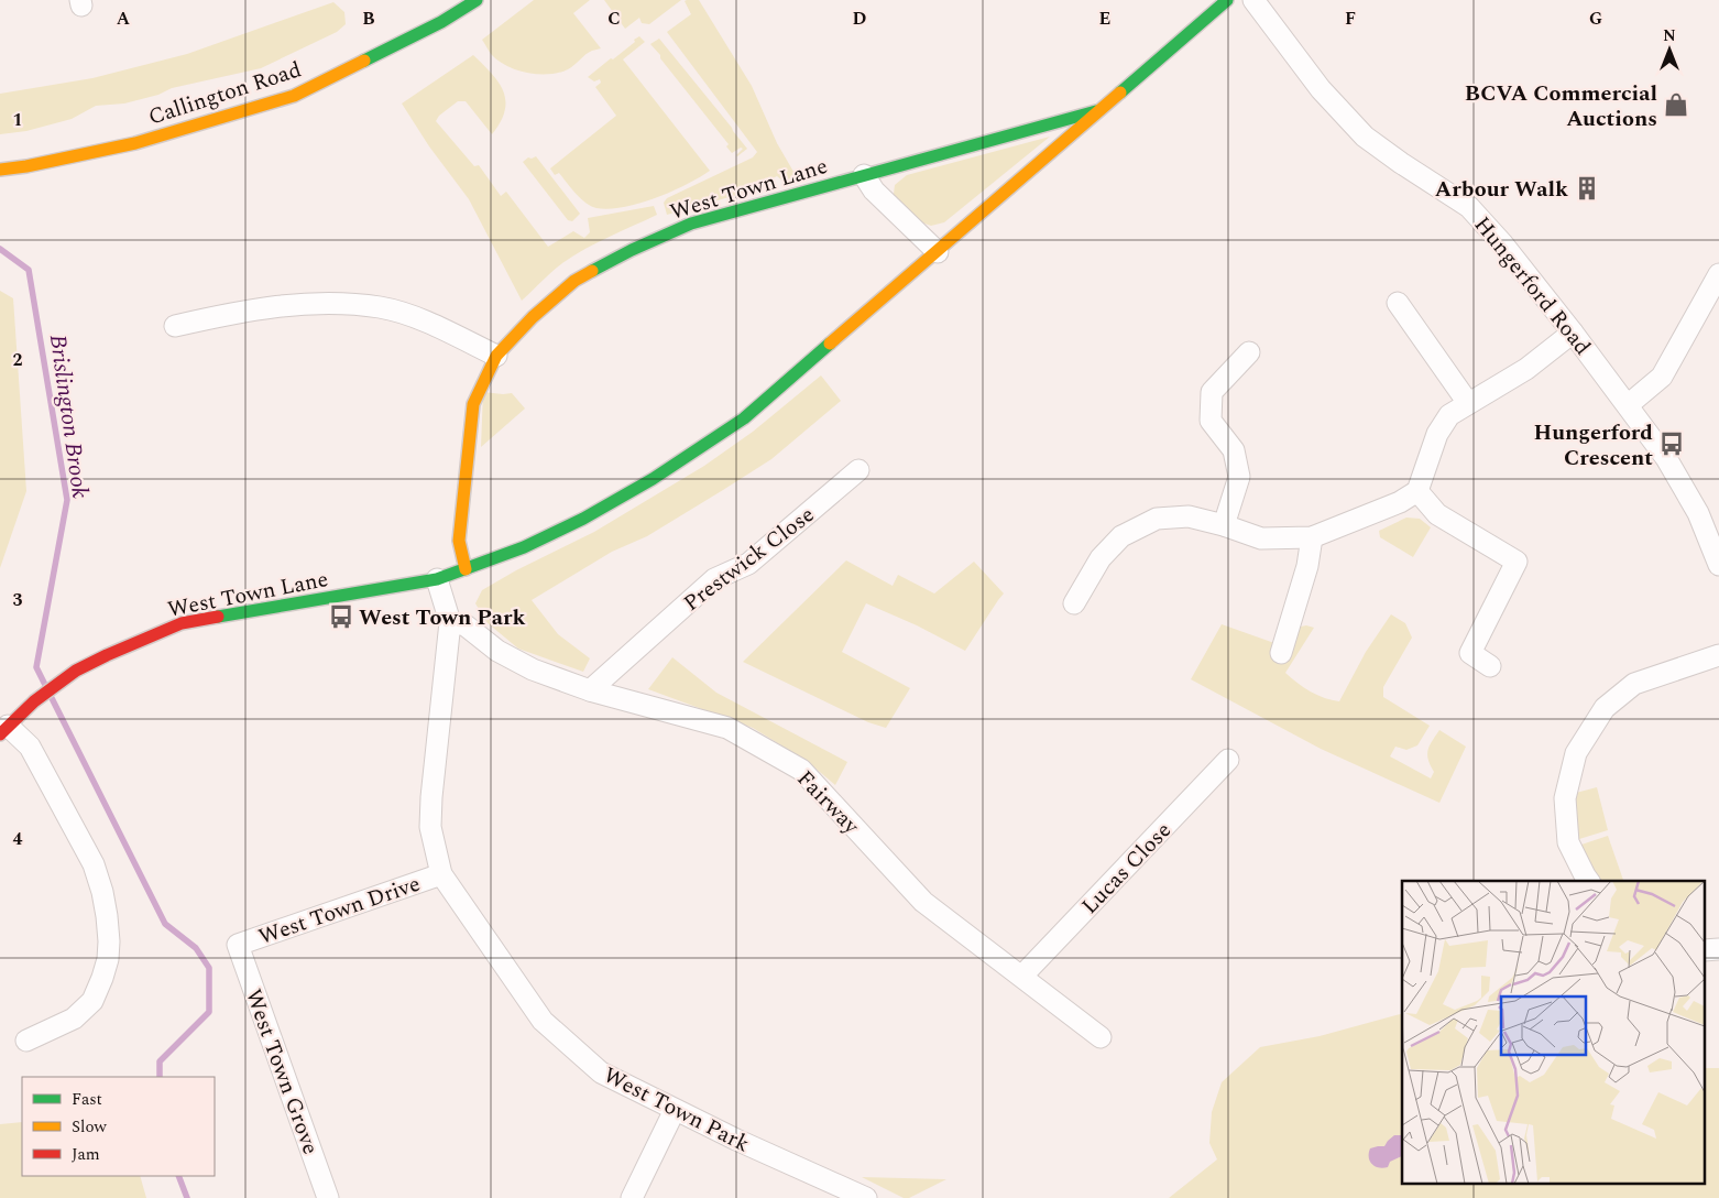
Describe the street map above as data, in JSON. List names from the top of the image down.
{
  "streets": {
    "main road": ["Callington Road", "West Town Lane"],
    "street": [
      "Hungerford Road",
      "Prestwick Close",
      "Fairway",
      "Lucas Close",
      "West Town Drive",
      "West Town Grove",
      "West Town Park"
    ]
  },
  "crossings": [
    ["West Town Lane", "West Town Park"],
    ["Prestwick Close", "Fairway"],
    ["Fairway", "Lucas Close"],
    ["Fairway", "West Town Park"],
    ["West Town Drive", "West Town Grove"],
    ["West Town Drive", "West Town Park"]
  ],
  "water": ["Brislington Brook"],
  "places": {
    "shop": ["BCVA Commercial Auctions"],
    "building": ["Arbour Walk"],
    "bus stop": ["Hungerford Crescent", "West Town Park"]
  },
  "legend": ["Fast", "Slow", "Jam"],
  "north": "top",
  "grid": {
    "columns": [
      "A",
      "B",
      "C",
      "D",
      "E",
      "F",
      "G"
    ],
    "rows": [
      "1",
      "2",
      "3",
      "4"
    ]
  }
}
